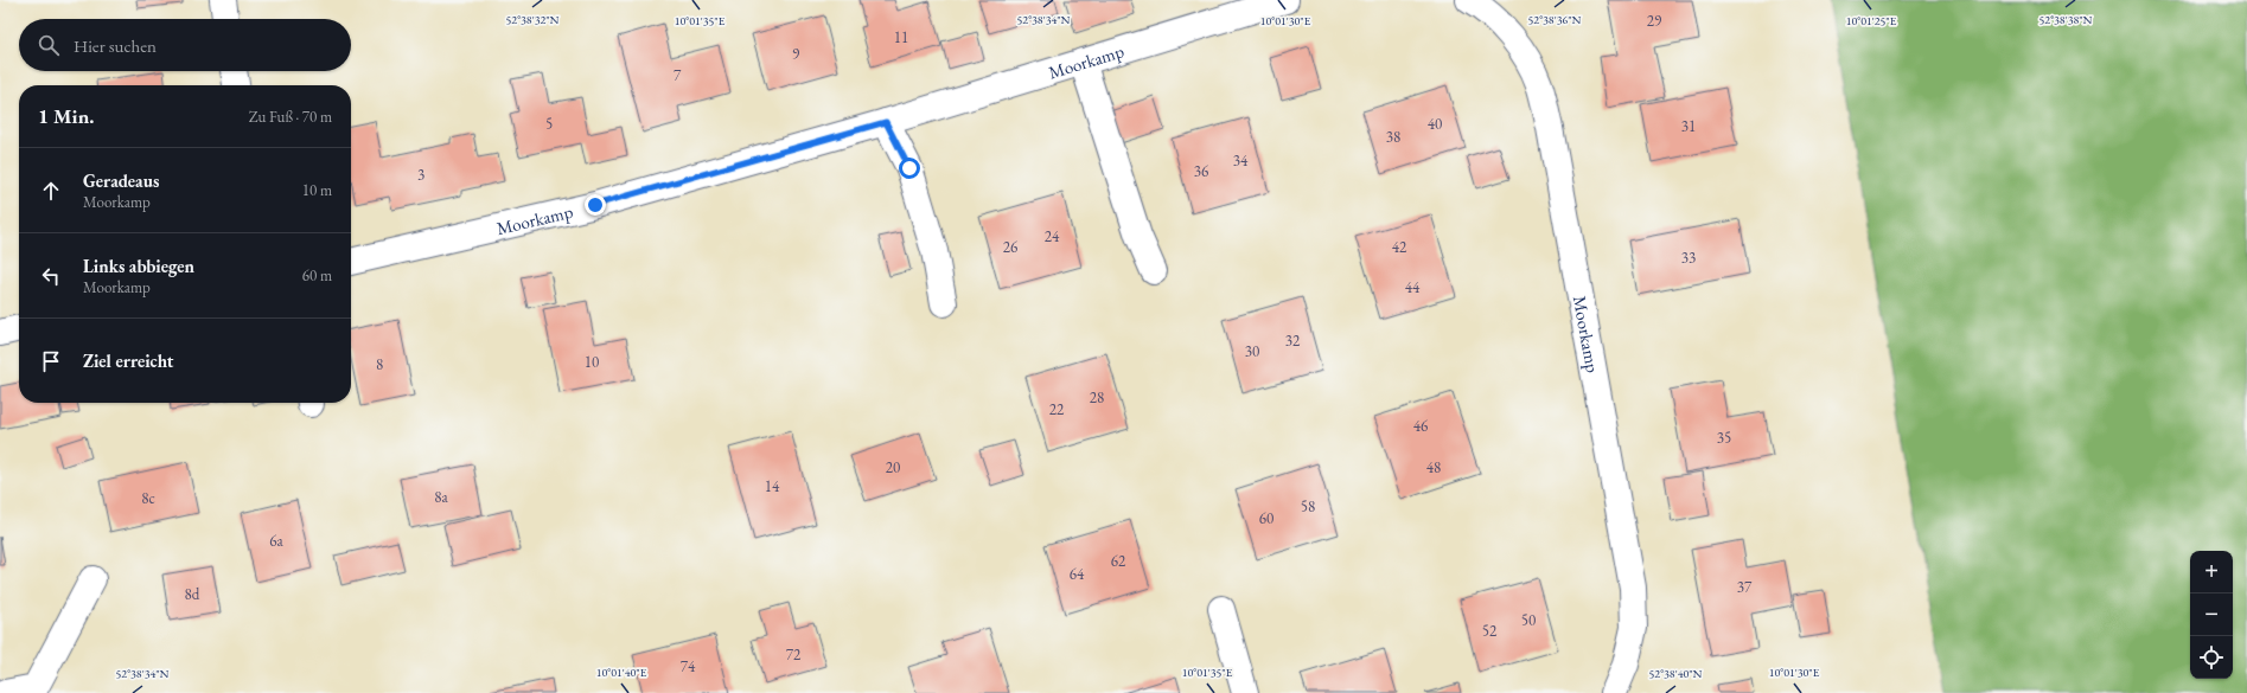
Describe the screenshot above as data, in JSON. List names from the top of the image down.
{
  "streets": {
    "street": ["Moorkamp"]
  },
  "house_numbers": [
    "29",
    "11",
    "9",
    "7",
    "5",
    "40",
    "31",
    "38",
    "34",
    "36",
    "3",
    "24",
    "26",
    "42",
    "33",
    "44",
    "32",
    "30",
    "10",
    "8",
    "28",
    "22",
    "46",
    "35",
    "20",
    "48",
    "14",
    "8a",
    "8c",
    "58",
    "60",
    "6a",
    "62",
    "64",
    "37",
    "8d",
    "50",
    "52",
    "72",
    "74"
  ],
  "page": {
    "search": "Hier suchen",
    "heading": ["1 Min.", "Zu Fuß · 70 m"],
    "list": [
      ["Geradeaus", "Moorkamp", "10 m"],
      ["Links abbiegen", "Moorkamp", "60 m"],
      "Ziel erreicht"
    ],
    "map_buttons": ["+", "−"]
  },
  "coordinates": [
    "52°38'32\"N",
    "52°38'34\"N",
    "52°38'36\"N",
    "52°38'38\"N",
    "10°01'35\"E",
    "10°01'30\"E",
    "10°01'25\"E",
    "10°01'40\"E",
    "52°38'40\"N"
  ]
}
